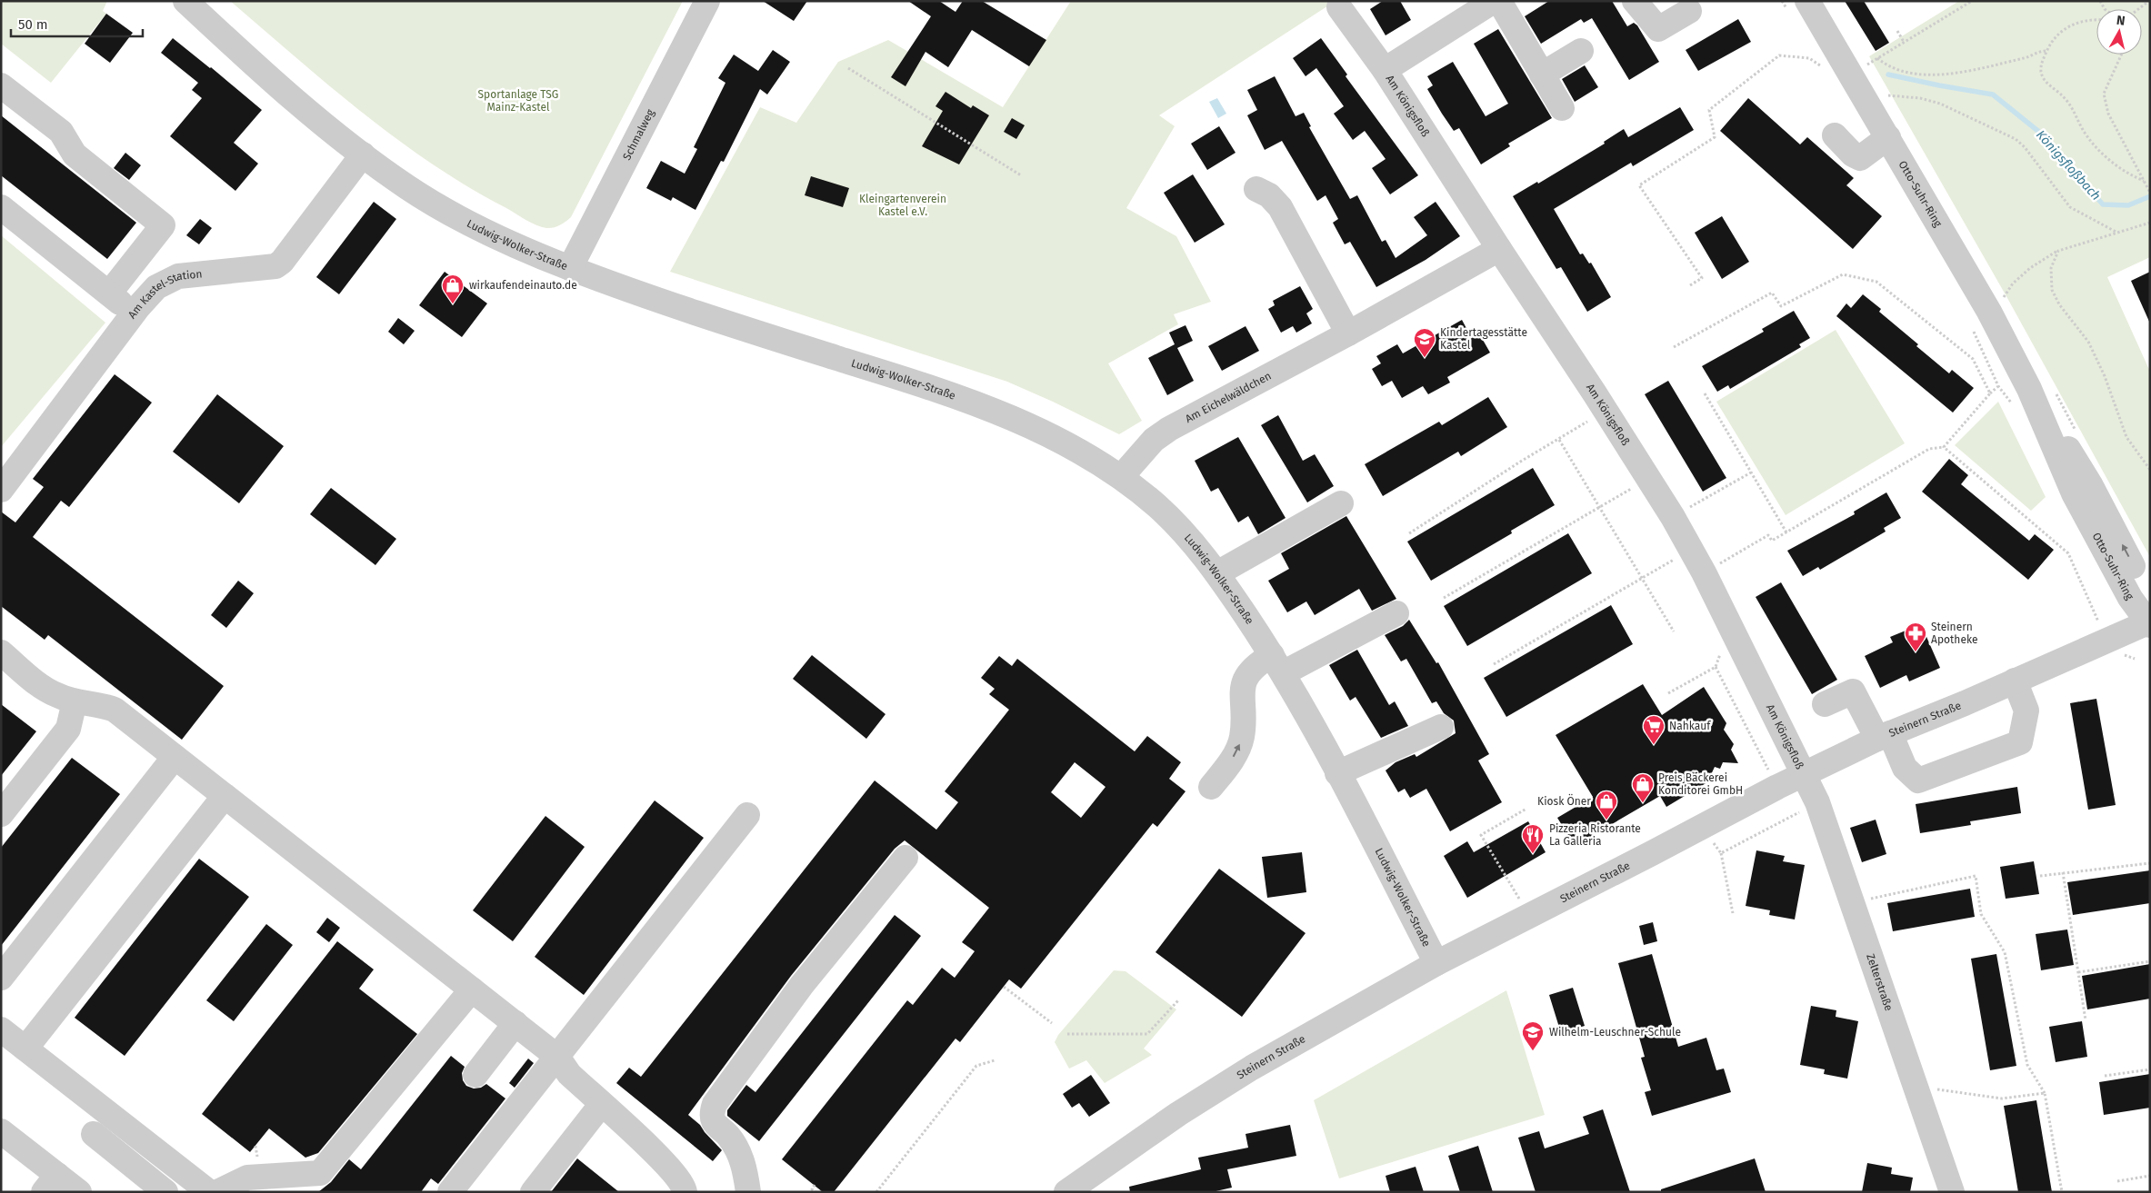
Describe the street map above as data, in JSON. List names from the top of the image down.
{
  "streets": {
    "street": [
      "Am Königsfloß",
      "Schmalweg",
      "Otto-Suhr-Ring",
      "Ludwig-Wolker-Straße",
      "Am Kastel-Station",
      "Am Eichelwäldchen",
      "Steinern Straße",
      "Zelterstraße"
    ]
  },
  "crossings": [
    ["Am Königsfloß", "Am Eichelwäldchen"],
    ["Am Königsfloß", "Steinern Straße"],
    ["Am Königsfloß", "Zelterstraße"],
    ["Schmalweg", "Ludwig-Wolker-Straße"],
    ["Otto-Suhr-Ring", "Steinern Straße"],
    ["Ludwig-Wolker-Straße", "Am Kastel-Station"],
    ["Ludwig-Wolker-Straße", "Am Eichelwäldchen"],
    ["Ludwig-Wolker-Straße", "Steinern Straße"],
    ["Steinern Straße", "Zelterstraße"]
  ],
  "water": ["Königsfloßbach"],
  "parks": ["Sportanlage TSG Mainz-Kastel", "Kleingartenverein Kastel e.V."],
  "places": {
    "shop": ["wirkaufendeinauto.de", "Preis Bäckerei Konditorei GmbH", "Kiosk Öner"],
    "school or university": ["Kindertagesstätte Kastel", "Wilhelm-Leuschner-Schule"],
    "pharmacy": ["Steinern Apotheke"],
    "supermarket": ["Nahkauf"],
    "restaurant": ["Pizzeria Ristorante La Galleria"]
  },
  "scale_bar": "50 m",
  "north": "top"
}
